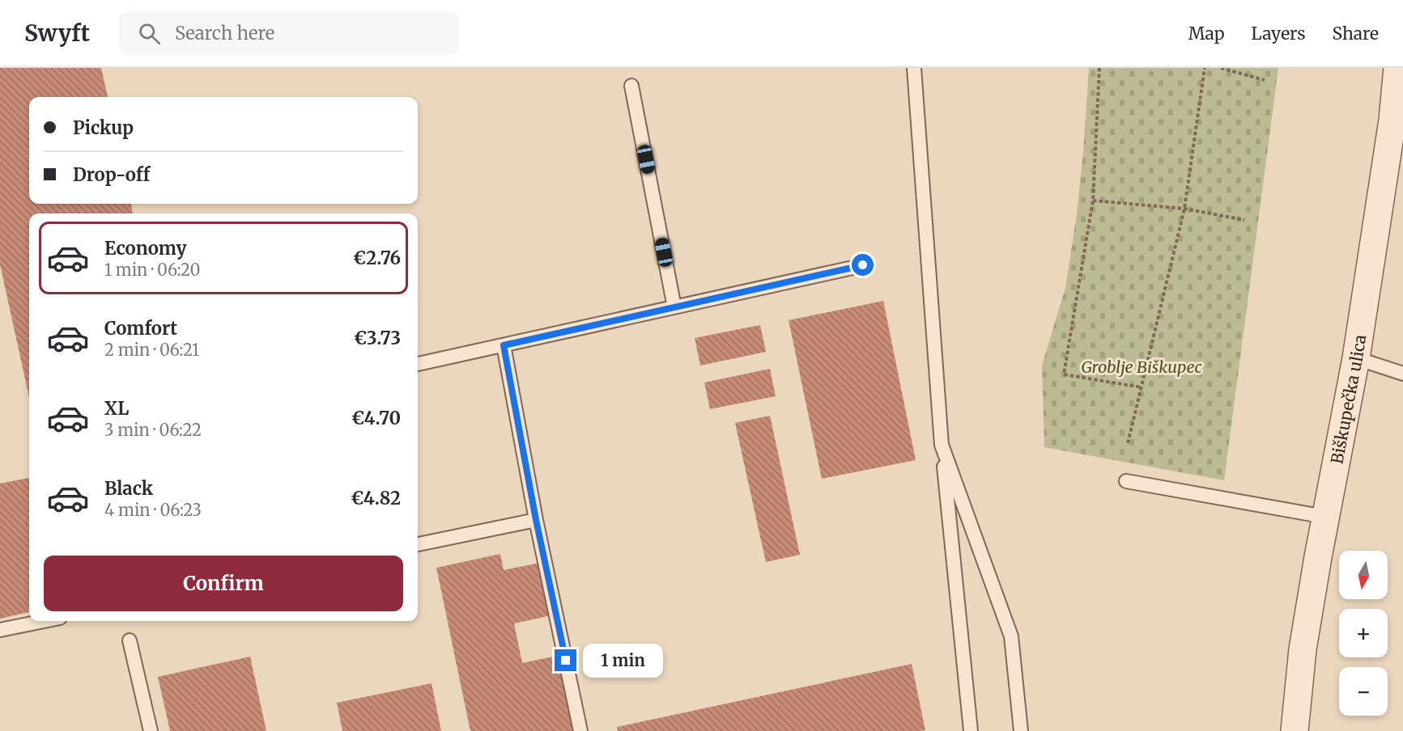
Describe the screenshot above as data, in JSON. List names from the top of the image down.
{
  "streets": {
    "street": ["Biškupečka ulica"]
  },
  "parks": ["Groblje Biškupec"],
  "north": "bottom",
  "page": {
    "header": "Swyft",
    "search": "Search here",
    "nav": ["Map", "Layers", "Share"],
    "banner": ["Pickup", "Drop-off"],
    "list": [
      {
        "name": "Economy",
        "note": "1 min · 06:20",
        "value": "€2.76"
      },
      {
        "name": "Comfort",
        "note": "2 min · 06:21",
        "value": "€3.73"
      },
      {
        "name": "XL",
        "note": "3 min · 06:22",
        "value": "€4.70"
      },
      {
        "name": "Black",
        "note": "4 min · 06:23",
        "value": "€4.82"
      }
    ],
    "buttons": "Confirm",
    "map_buttons": ["+", "−"],
    "bubble": "1 min"
  }
}
